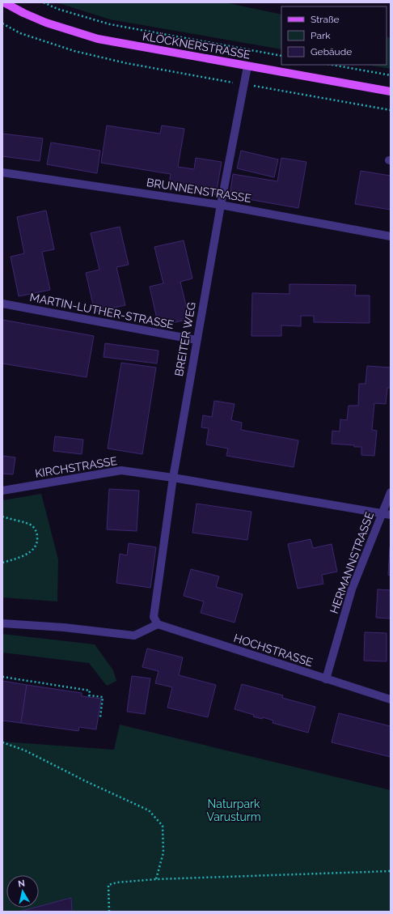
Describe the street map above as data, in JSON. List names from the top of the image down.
{
  "streets": {
    "main road": ["KLÖCKNERSTRASSE"],
    "street": [
      "BRUNNENSTRASSE",
      "MARTIN-LUTHER-STRASSE",
      "BREITER WEG",
      "KIRCHSTRASSE",
      "HERMANNSTRASSE",
      "HOCHSTRASSE"
    ]
  },
  "crossings": [
    ["KLÖCKNERSTRASSE", "BREITER WEG"],
    ["BRUNNENSTRASSE", "BREITER WEG"],
    ["MARTIN-LUTHER-STRASSE", "BREITER WEG"],
    ["BREITER WEG", "KIRCHSTRASSE"],
    ["BREITER WEG", "HOCHSTRASSE"],
    ["KIRCHSTRASSE", "HERMANNSTRASSE"],
    ["HERMANNSTRASSE", "HOCHSTRASSE"]
  ],
  "parks": ["Naturpark Varusturm"],
  "legend": ["Straße", "Park", "Gebäude"],
  "north": "top"
}
